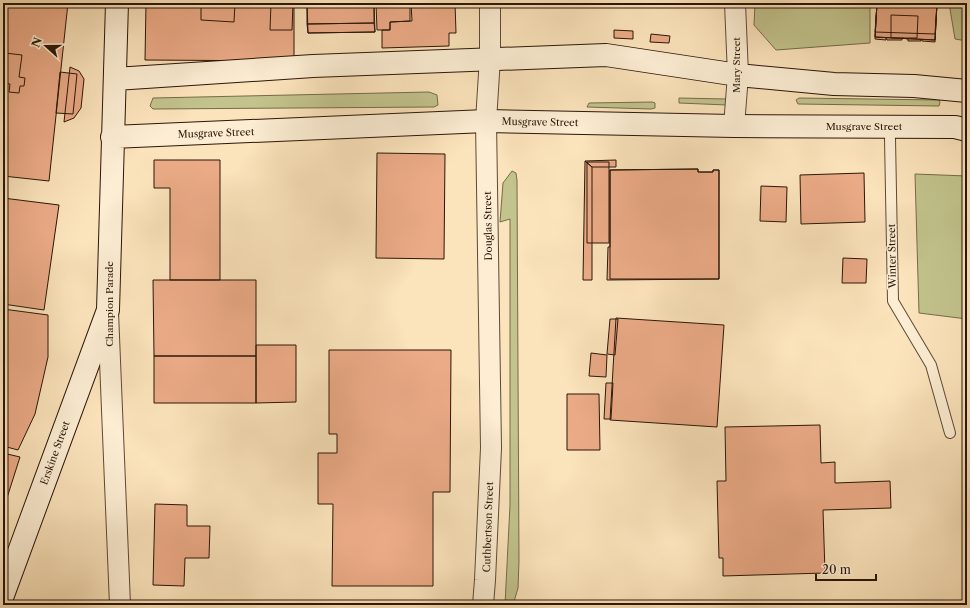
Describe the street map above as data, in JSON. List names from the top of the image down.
{
  "streets": {
    "street": [
      "Mary Street",
      "Musgrave Street",
      "Douglas Street",
      "Champion Parade",
      "Erskine Street",
      "Cuthbertson Street"
    ],
    "lane": ["Winter Street"]
  },
  "crossings": [
    ["Mary Street", "Musgrave Street"],
    ["Musgrave Street", "Douglas Street"],
    ["Musgrave Street", "Champion Parade"],
    ["Douglas Street", "Cuthbertson Street"],
    ["Champion Parade", "Erskine Street"]
  ],
  "scale_bar": "20 m",
  "north": "left"
}
